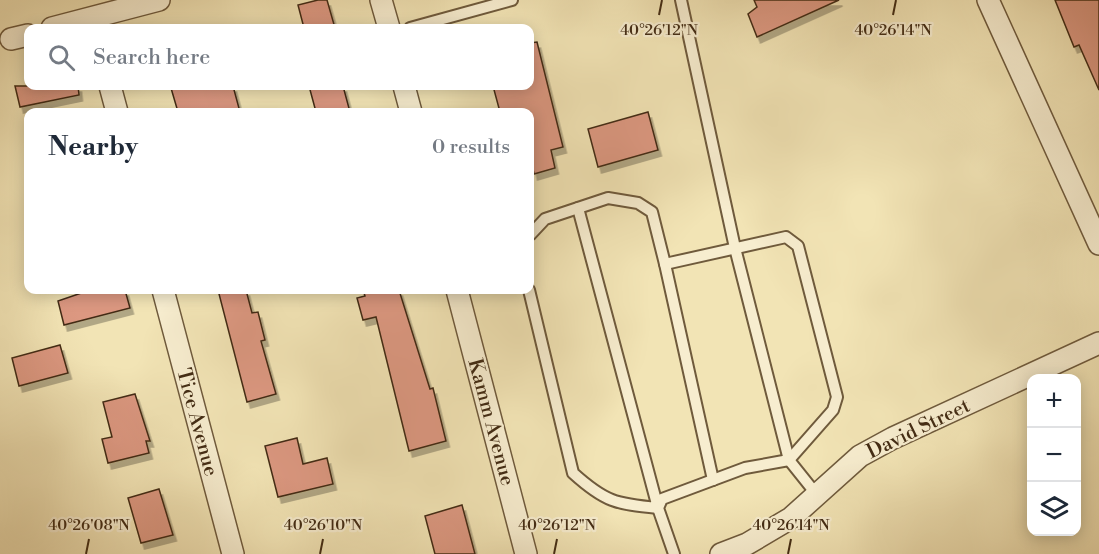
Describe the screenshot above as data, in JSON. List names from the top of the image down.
{
  "streets": {
    "street": ["Tice Avenue", "Kamm Avenue", "David Street"]
  },
  "page": {
    "search": "Search here",
    "heading": ["Nearby", "0 results"],
    "map_buttons": ["+", "−"]
  },
  "coordinates": [
    "40°26'12\"N",
    "40°26'14\"N",
    "40°26'08\"N",
    "40°26'10\"N"
  ]
}
